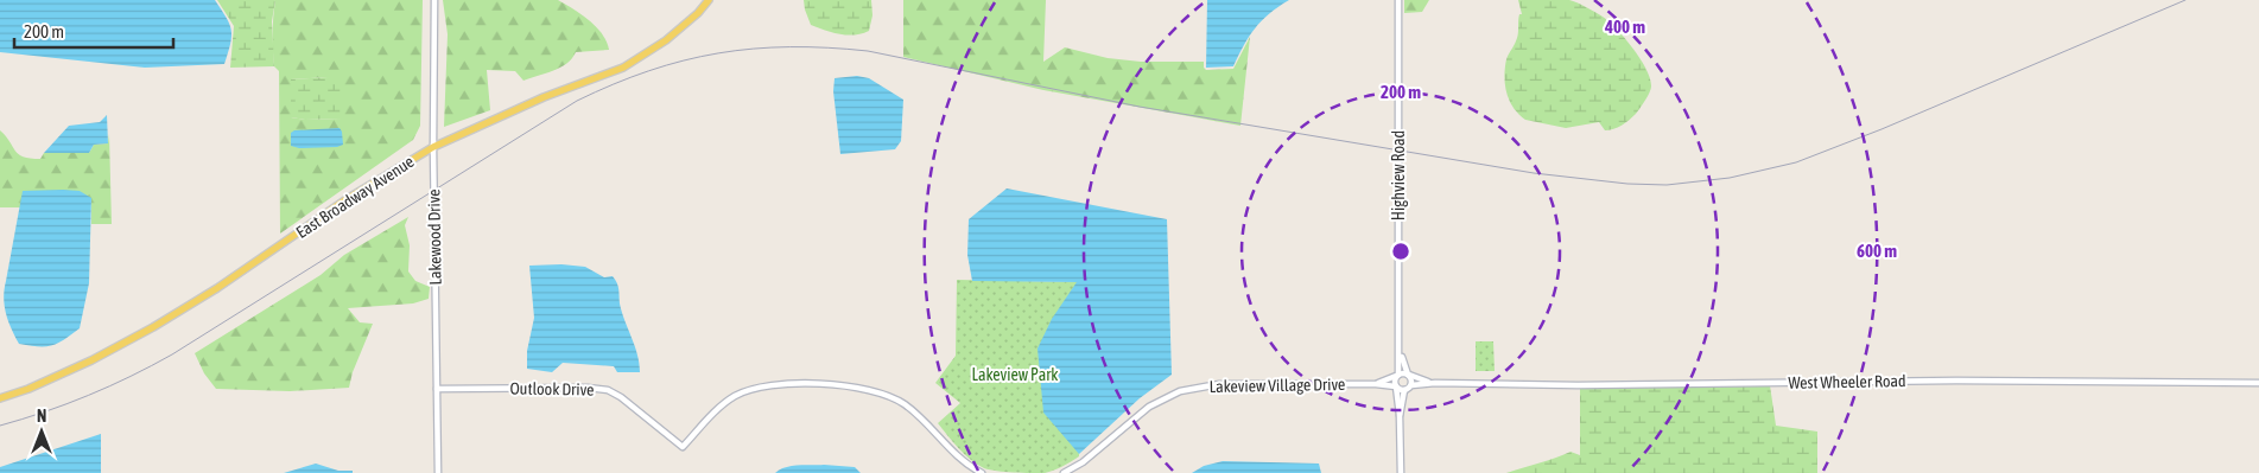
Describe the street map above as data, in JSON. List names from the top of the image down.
{
  "streets": {
    "main road": ["East Broadway Avenue"],
    "street": [
      "Highview Road",
      "Lakewood Drive",
      "West Wheeler Road",
      "Lakeview Village Drive",
      "Outlook Drive"
    ]
  },
  "crossings": [
    ["Highview Road", "West Wheeler Road"],
    ["Highview Road", "Lakeview Village Drive"],
    ["East Broadway Avenue", "Lakewood Drive"],
    ["Lakewood Drive", "Outlook Drive"],
    ["West Wheeler Road", "Lakeview Village Drive"]
  ],
  "parks": ["Lakeview Park"],
  "scale_bar": "200 m",
  "north": "top",
  "rings": ["400 m", "200 m", "600 m"]
}
